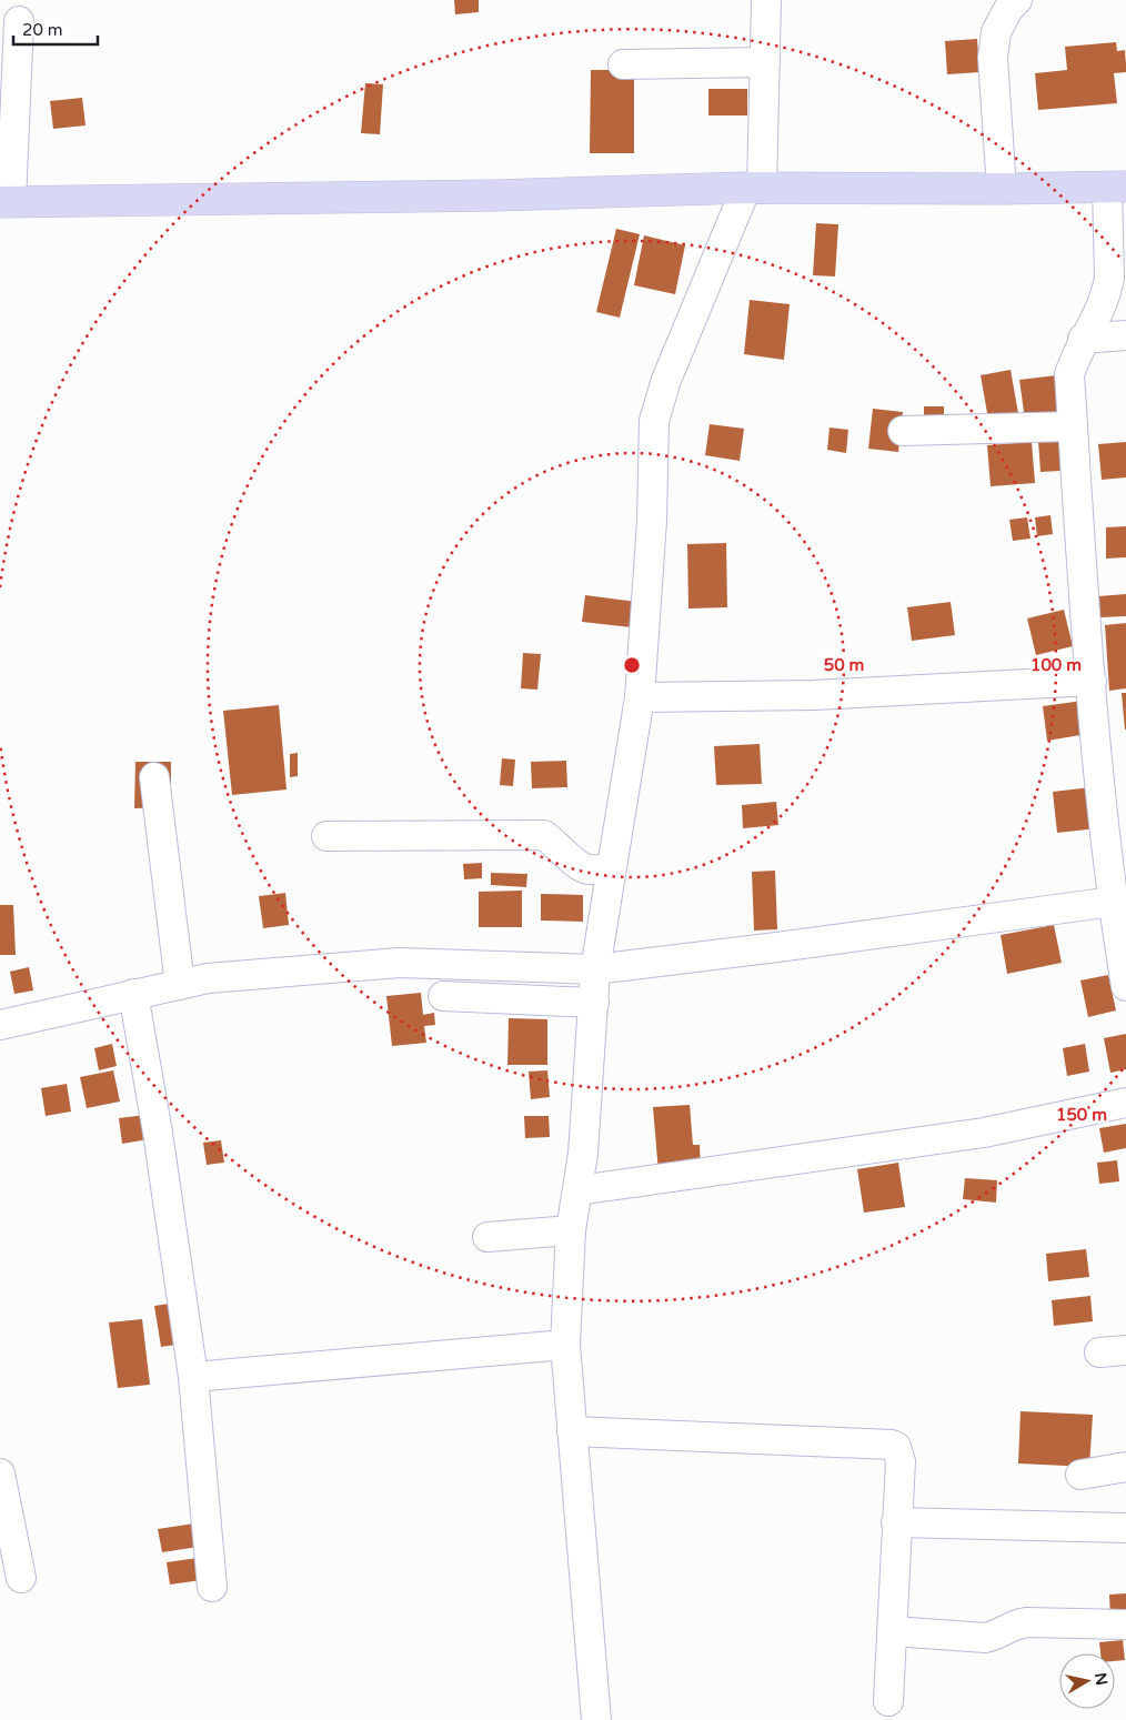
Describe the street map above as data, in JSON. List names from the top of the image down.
{
  "scale_bar": "20 m",
  "north": "right",
  "rings": ["50 m", "100 m", "150 m"]
}
